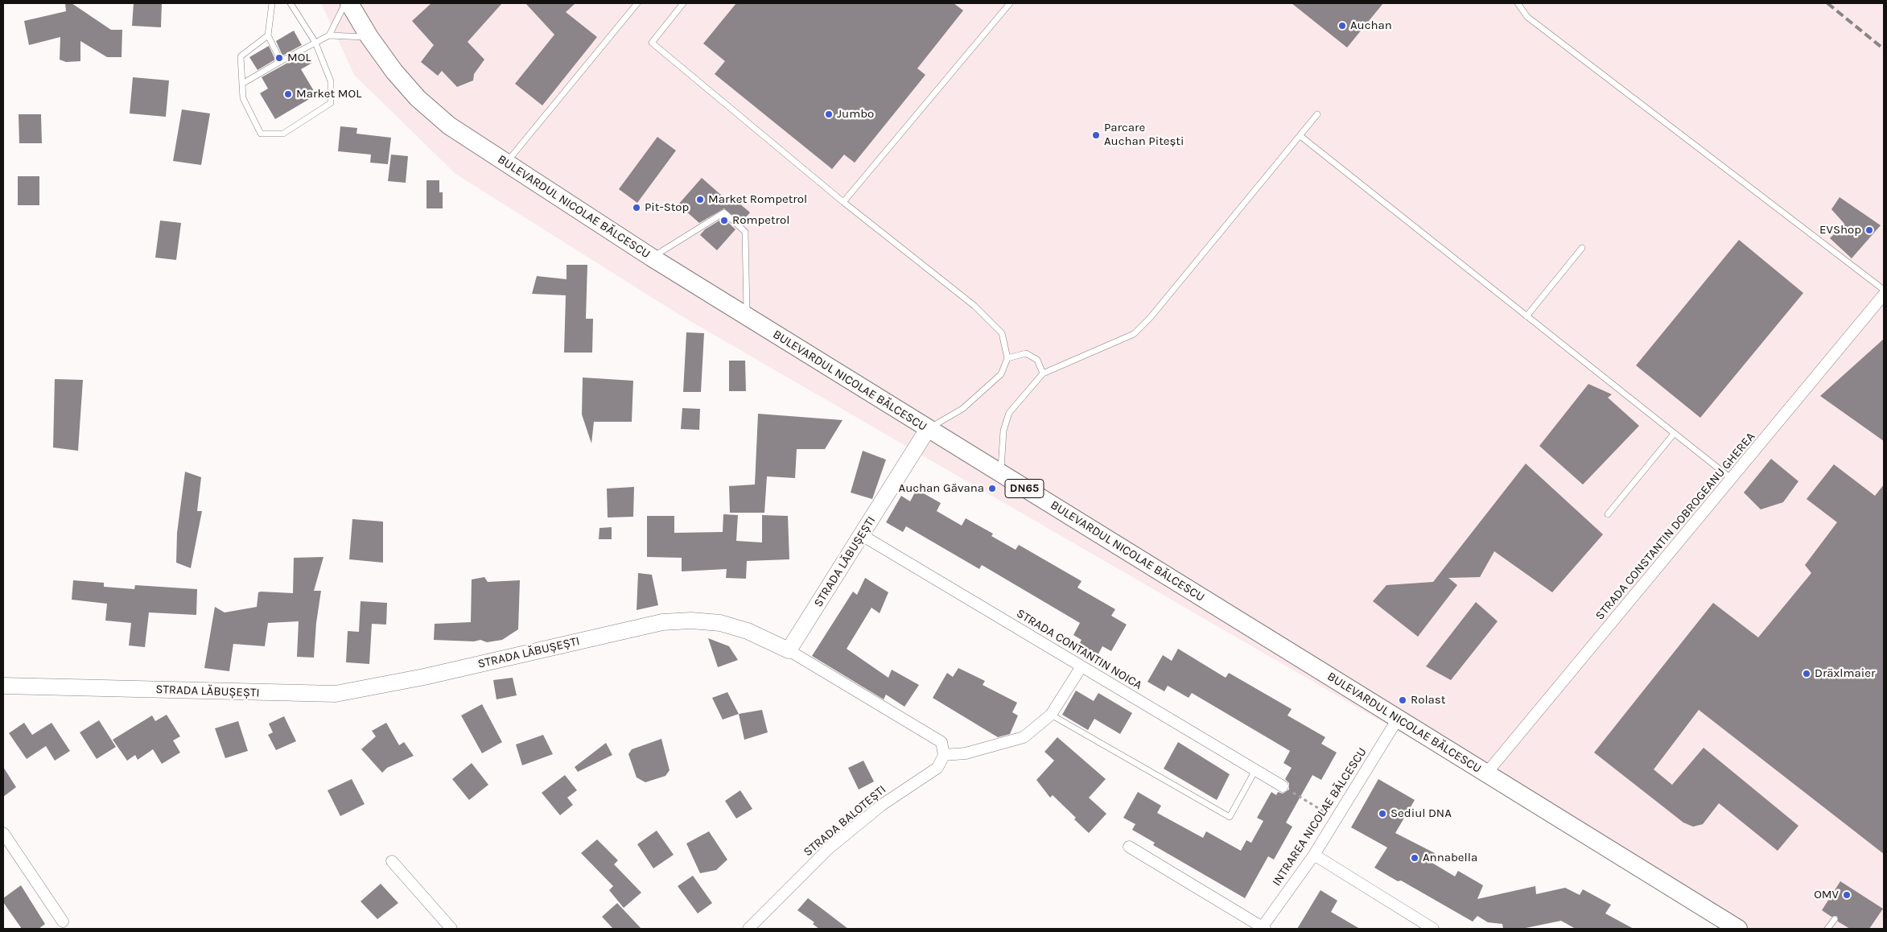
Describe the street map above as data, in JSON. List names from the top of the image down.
{
  "streets": {
    "main road": ["BULEVARDUL NICOLAE BĂLCESCU", "DN65"],
    "street": [
      "STRADA CONSTANTIN DOBROGEANU GHEREA",
      "STRADA LĂBUȘEȘTI",
      "STRADA CONTANTIN NOICA",
      "INTRAREA NICOLAE BĂLCESCU",
      "STRADA BALOTEȘTI"
    ]
  },
  "crossings": [
    ["BULEVARDUL NICOLAE BĂLCESCU", "STRADA CONSTANTIN DOBROGEANU GHEREA"],
    ["BULEVARDUL NICOLAE BĂLCESCU", "STRADA LĂBUȘEȘTI"],
    ["BULEVARDUL NICOLAE BĂLCESCU", "INTRAREA NICOLAE BĂLCESCU"],
    ["STRADA LĂBUȘEȘTI", "STRADA CONTANTIN NOICA"]
  ],
  "places": [
    "Auchan",
    "MOL",
    "Market MOL",
    "Jumbo",
    "Parcare Auchan Pitești",
    "Market Rompetrol",
    "Pit-Stop",
    "Rompetrol",
    "EVShop",
    "Auchan Găvana",
    "Dräxlmaier",
    "Rolast",
    "Sediul DNA",
    "Annabella",
    "OMV"
  ]
}
